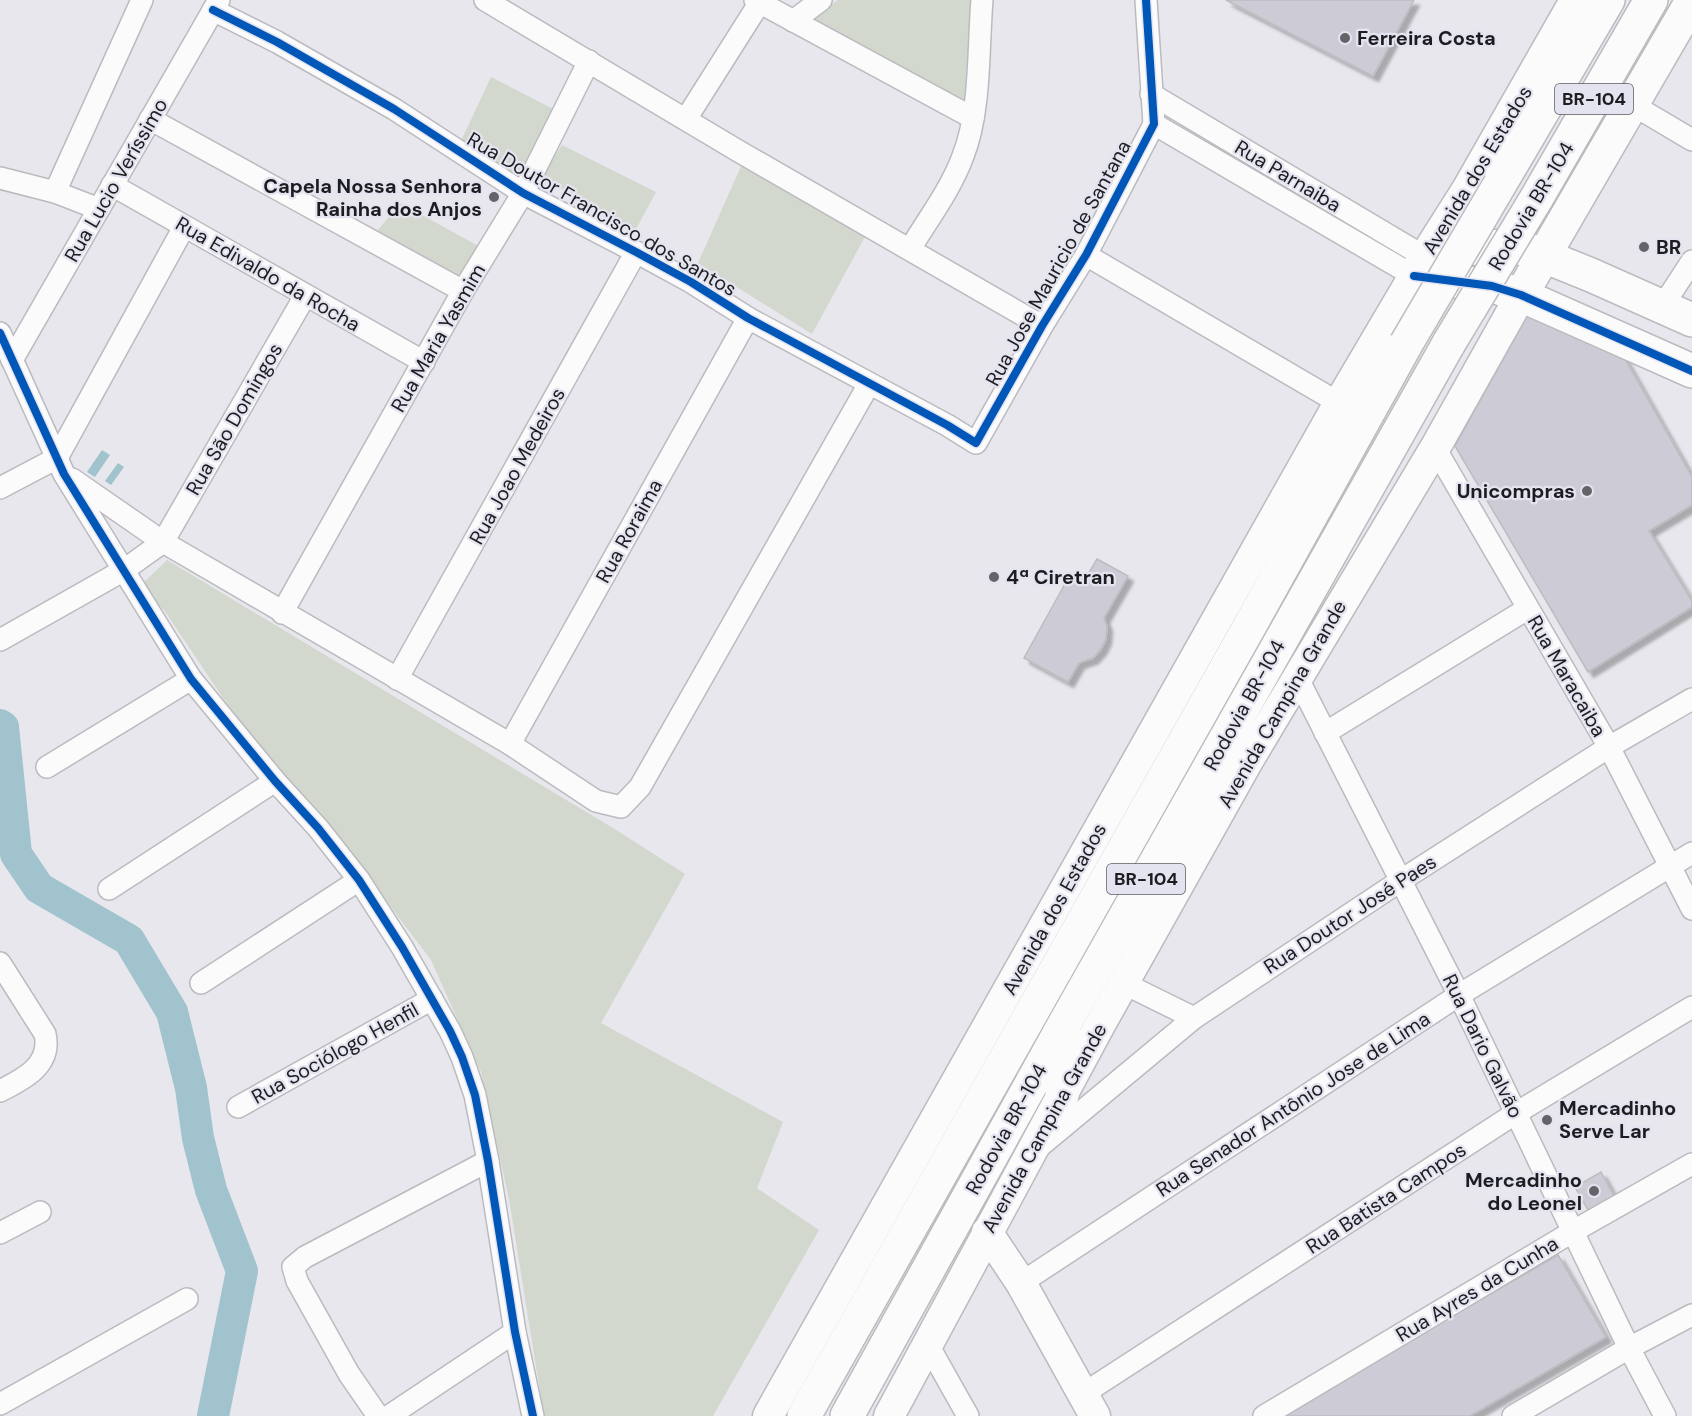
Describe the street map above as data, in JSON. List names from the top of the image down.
{
  "streets": {
    "main road": [
      "BR-104",
      "Avenida dos Estados",
      "Rodovia BR-104",
      "Avenida Campina Grande"
    ],
    "street": [
      "Rua Parnaiba",
      "Rua Lucio Veríssimo",
      "Rua Doutor Francisco dos Santos",
      "Rua Jose Mauricio de Santana",
      "Rua Edivaldo da Rocha",
      "Rua Maria Yasmim",
      "Rua São Domingos",
      "Rua Joao Medeiros",
      "Rua Roraima",
      "Rua Maracaiba",
      "Rua Doutor José Paes",
      "Rua Dario Galvão",
      "Rua Sociólogo Henfil",
      "Rua Senador Antônio Jose de Lima",
      "Rua Batista Campos",
      "Rua Ayres da Cunha"
    ]
  },
  "crossings": [
    ["Avenida dos Estados", "Rua Parnaiba"],
    ["Avenida dos Estados", "Rodovia BR-104"],
    ["Rua Parnaiba", "Rua Jose Mauricio de Santana"],
    ["Rua Lucio Veríssimo", "Rua Doutor Francisco dos Santos"],
    ["Rua Lucio Veríssimo", "Rua Edivaldo da Rocha"],
    ["Rua Doutor Francisco dos Santos", "Rua Jose Mauricio de Santana"],
    ["Rua Doutor Francisco dos Santos", "Rua Maria Yasmim"],
    ["Rua Doutor Francisco dos Santos", "Rua Joao Medeiros"],
    ["Rua Doutor Francisco dos Santos", "Rua Roraima"],
    ["Rua Edivaldo da Rocha", "Rua Maria Yasmim"],
    ["Rua Edivaldo da Rocha", "Rua São Domingos"],
    ["Rua Maracaiba", "Avenida Campina Grande"],
    ["Rua Maracaiba", "Rua Doutor José Paes"],
    ["Rua Maracaiba", "Rua Senador Antônio Jose de Lima"],
    ["Avenida Campina Grande", "Rua Doutor José Paes"],
    ["Avenida Campina Grande", "Rua Dario Galvão"],
    ["Rua Doutor José Paes", "Rua Dario Galvão"],
    ["Rua Dario Galvão", "Rua Senador Antônio Jose de Lima"],
    ["Rua Dario Galvão", "Rua Batista Campos"],
    ["Rua Dario Galvão", "Rua Ayres da Cunha"]
  ],
  "places": [
    "Ferreira Costa",
    "Capela Nossa Senhora Rainha dos Anjos",
    "BR",
    "Unicompras",
    "4ª Ciretran",
    "Mercadinho Serve Lar",
    "Mercadinho do Leonel"
  ]
}
